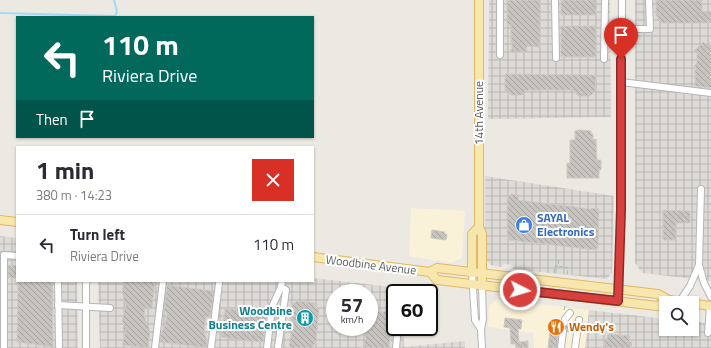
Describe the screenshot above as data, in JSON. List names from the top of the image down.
{
  "streets": {
    "main road": ["14th Avenue", "Woodbine Avenue"]
  },
  "crossings": [
    ["14th Avenue", "Woodbine Avenue"]
  ],
  "places": {
    "shop": ["SAYAL Electronics"],
    "building": ["Woodbine Business Centre"],
    "restaurant": ["Wendy's"]
  },
  "page": {
    "turn": ["110 m", "Riviera Drive"],
    "then": "Then",
    "heading": ["1 min", "380 m · 14:23"],
    "list": [
      {
        "name": "Turn left",
        "note": "Riviera Drive",
        "value": "110 m"
      }
    ],
    "speed": "57 km/h",
    "limit": "60"
  }
}
